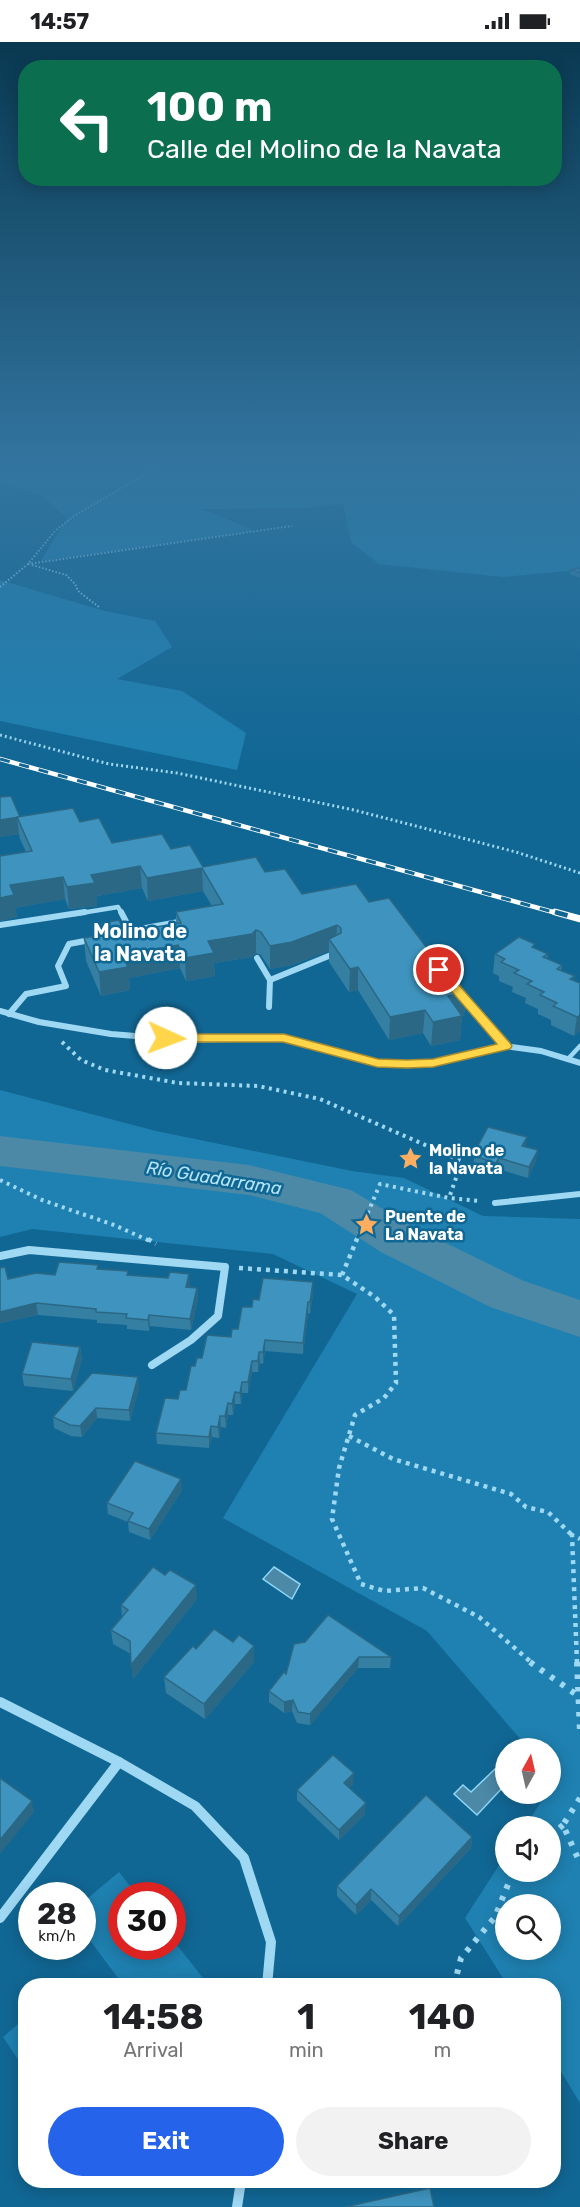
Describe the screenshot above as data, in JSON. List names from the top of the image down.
{
  "districts": ["Molino de la Navata"],
  "water": ["Río Guadarrama"],
  "places": {
    "place": ["Molino de la Navata", "Puente de La Navata"]
  },
  "north": "top",
  "page": {
    "status": "14:57",
    "turn": ["100 m", "Calle del Molino de la Navata"],
    "speed": "28 km/h",
    "limit": "30",
    "eta": [
      "14:58",
      "Arrival",
      "1",
      "min",
      "140",
      "m"
    ],
    "buttons": ["Exit", "Share"]
  }
}
